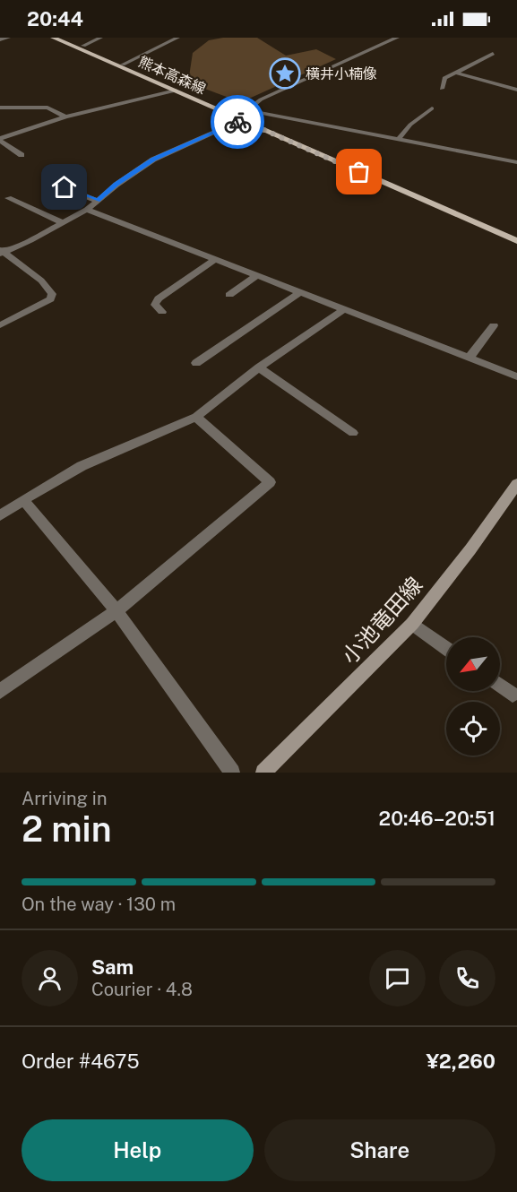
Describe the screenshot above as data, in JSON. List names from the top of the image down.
{
  "streets": {
    "main road": ["熊本高森線", "小池竜田線"]
  },
  "places": {
    "place": ["横井小楠像"]
  },
  "north": "bottom left",
  "page": {
    "status": "20:44",
    "heading": ["2 min", "Arriving in", "20:46–20:51"],
    "panel": [
      "Sam",
      "Courier · 4.8",
      "Order #4675",
      "¥2,260"
    ],
    "bar": "On the way · 130 m",
    "buttons": ["Help", "Share"]
  }
}
